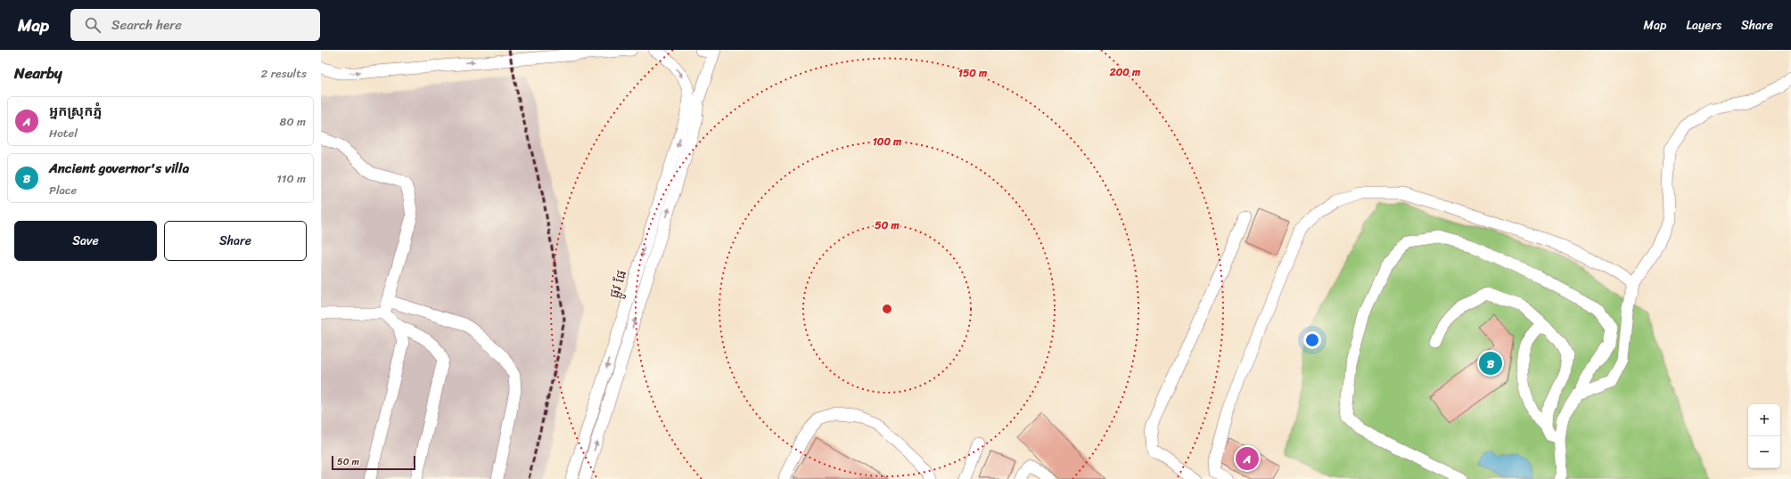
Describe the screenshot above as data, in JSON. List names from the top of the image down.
{
  "streets": {
    "street": ["ផ្លូវ ផែ"]
  },
  "scale_bar": "50 m",
  "page": {
    "header": "Map",
    "search": "Search here",
    "nav": ["Map", "Layers", "Share"],
    "heading": ["Nearby", "2 results"],
    "list": [
      {
        "mark": "A",
        "name": "អ្នកស្រុកភ្នំ",
        "note": "Hotel",
        "value": "80 m"
      },
      {
        "mark": "B",
        "name": "Ancient governor's villa",
        "note": "Place",
        "value": "110 m"
      }
    ],
    "buttons": ["Save", "Share"],
    "pins": ["B", "A"],
    "map_buttons": ["+", "−"],
    "scale": "50 m"
  },
  "rings": [
    "200 m",
    "150 m",
    "100 m",
    "50 m"
  ]
}
